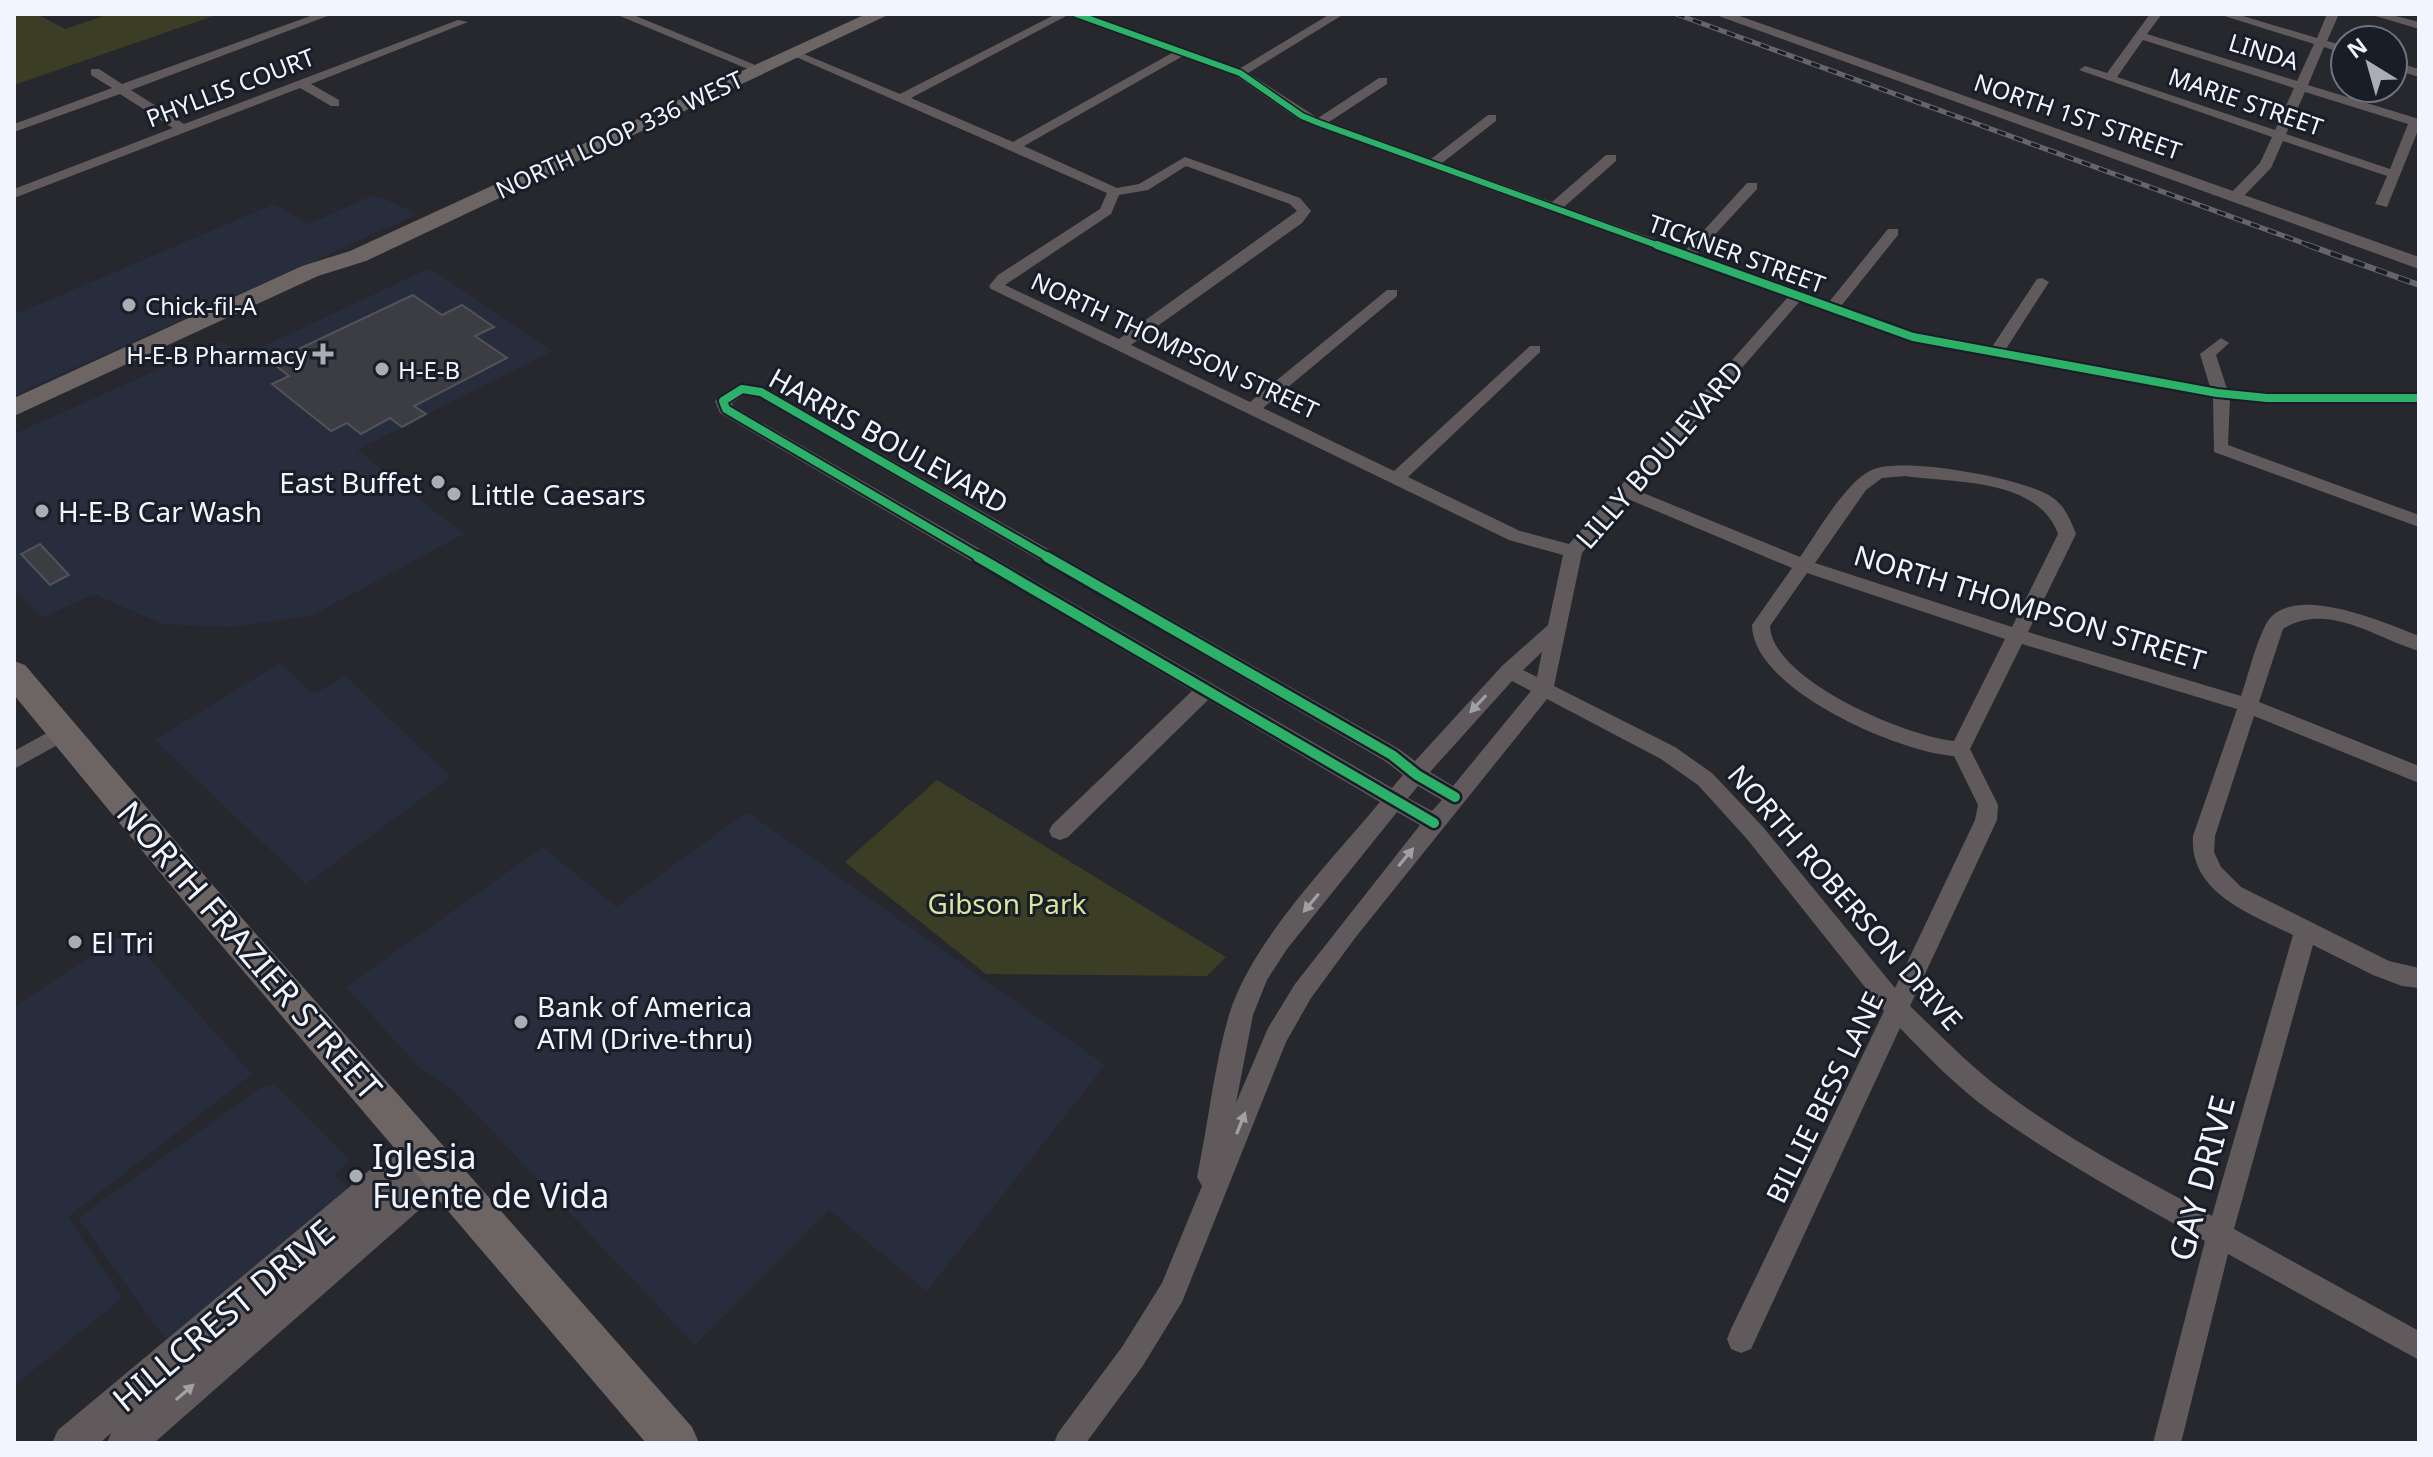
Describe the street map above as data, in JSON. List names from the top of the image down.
{
  "streets": {
    "main road": ["NORTH LOOP 336 WEST", "NORTH FRAZIER STREET"],
    "street": [
      "LINDA",
      "PHYLLIS COURT",
      "MARIE STREET",
      "NORTH 1ST STREET",
      "TICKNER STREET",
      "NORTH THOMPSON STREET",
      "HARRIS BOULEVARD",
      "LILLY BOULEVARD",
      "NORTH ROBERSON DRIVE",
      "BILLIE BESS LANE",
      "GAY DRIVE",
      "HILLCREST DRIVE"
    ]
  },
  "crossings": [
    ["TICKNER STREET", "LILLY BOULEVARD"],
    ["NORTH THOMPSON STREET", "LILLY BOULEVARD"],
    ["HARRIS BOULEVARD", "LILLY BOULEVARD"],
    ["LILLY BOULEVARD", "NORTH ROBERSON DRIVE"],
    ["NORTH ROBERSON DRIVE", "BILLIE BESS LANE"],
    ["NORTH ROBERSON DRIVE", "GAY DRIVE"],
    ["NORTH FRAZIER STREET", "HILLCREST DRIVE"]
  ],
  "parks": ["Gibson Park"],
  "places": {
    "other": [
      "Chick-fil-A",
      "H-E-B",
      "East Buffet",
      "Little Caesars",
      "H-E-B Car Wash",
      "El Tri",
      "Bank of America ATM (Drive-thru)",
      "Iglesia Fuente de Vida"
    ],
    "health": ["H-E-B Pharmacy"]
  },
  "north": "top left"
}
